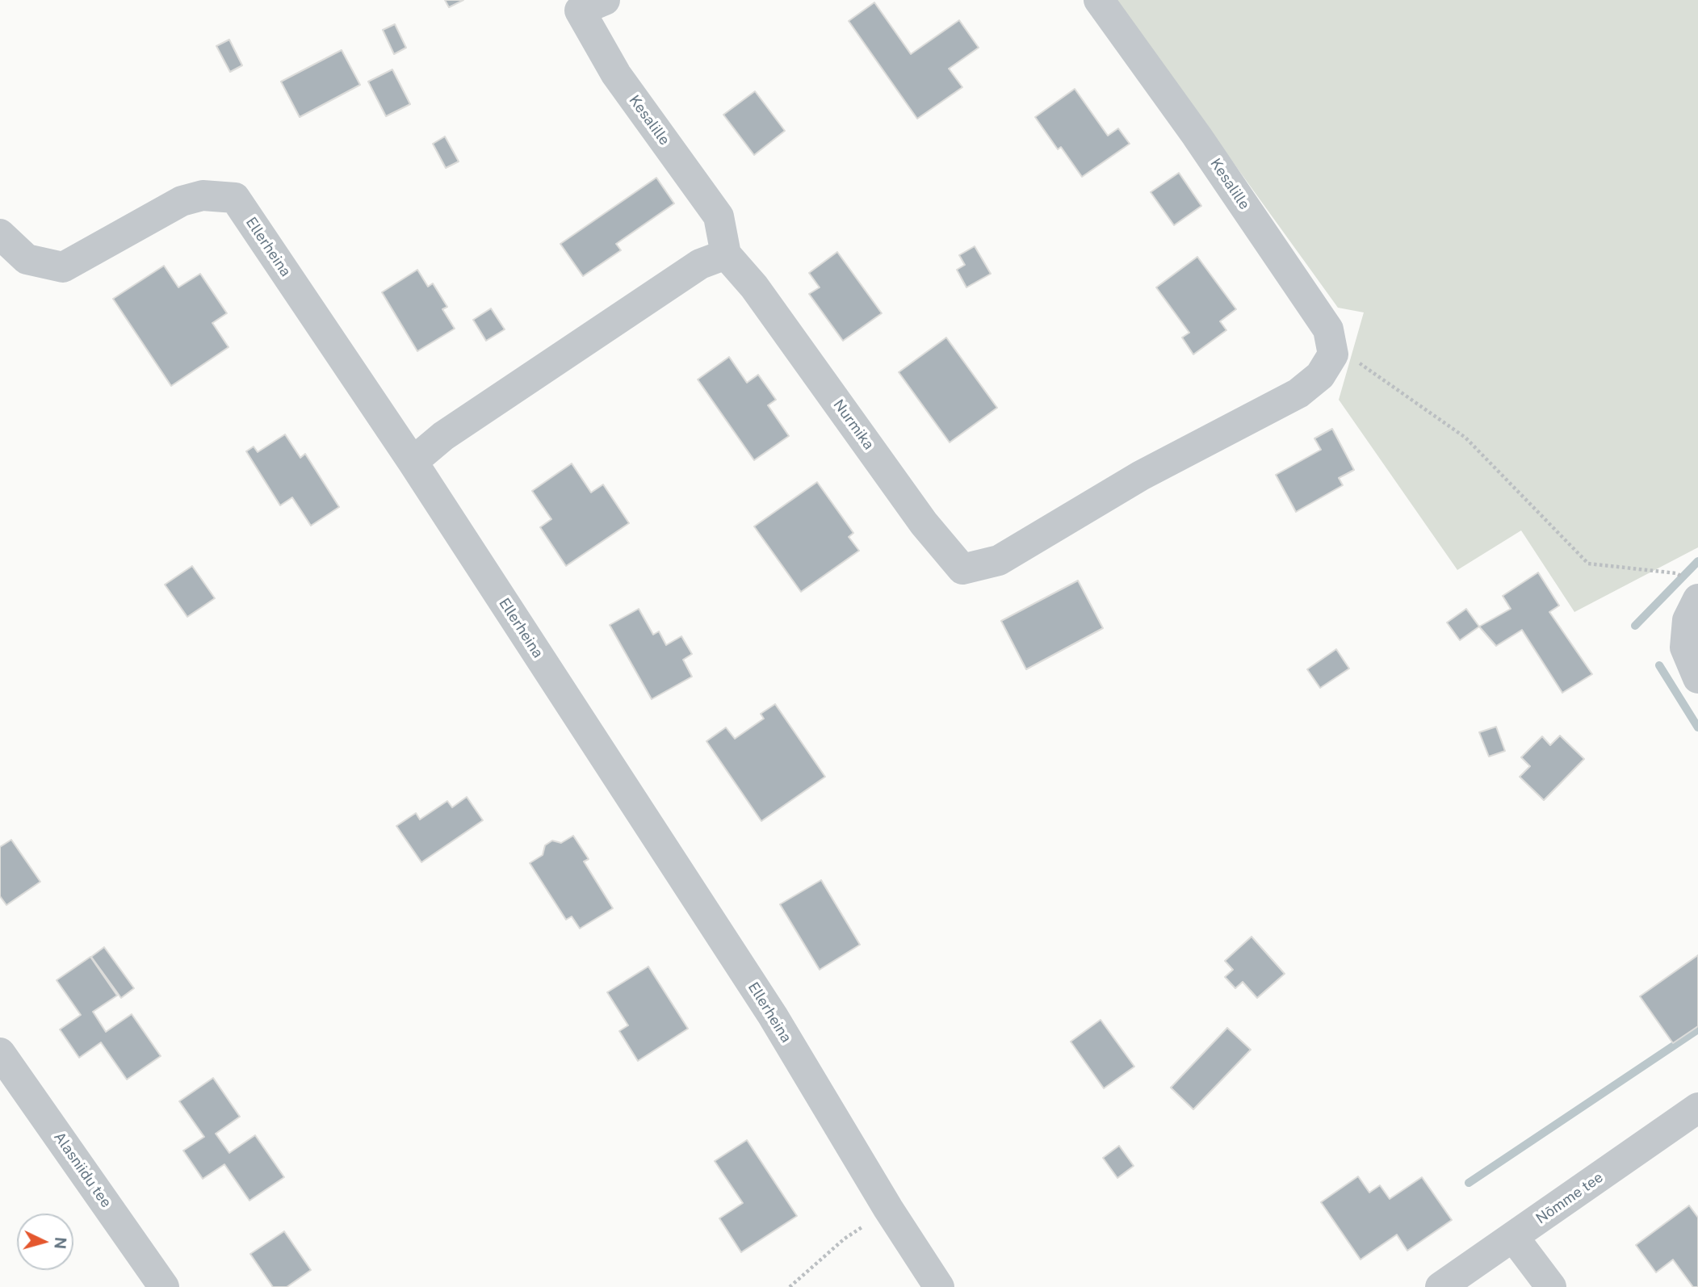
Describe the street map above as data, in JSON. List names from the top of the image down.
{
  "streets": {
    "street": [
      "Kesalille",
      "Ellerheina",
      "Nurmika",
      "Alasniidu tee",
      "Nõmme tee"
    ]
  },
  "crossings": [
    ["Kesalille", "Nurmika"]
  ],
  "north": "right"
}
